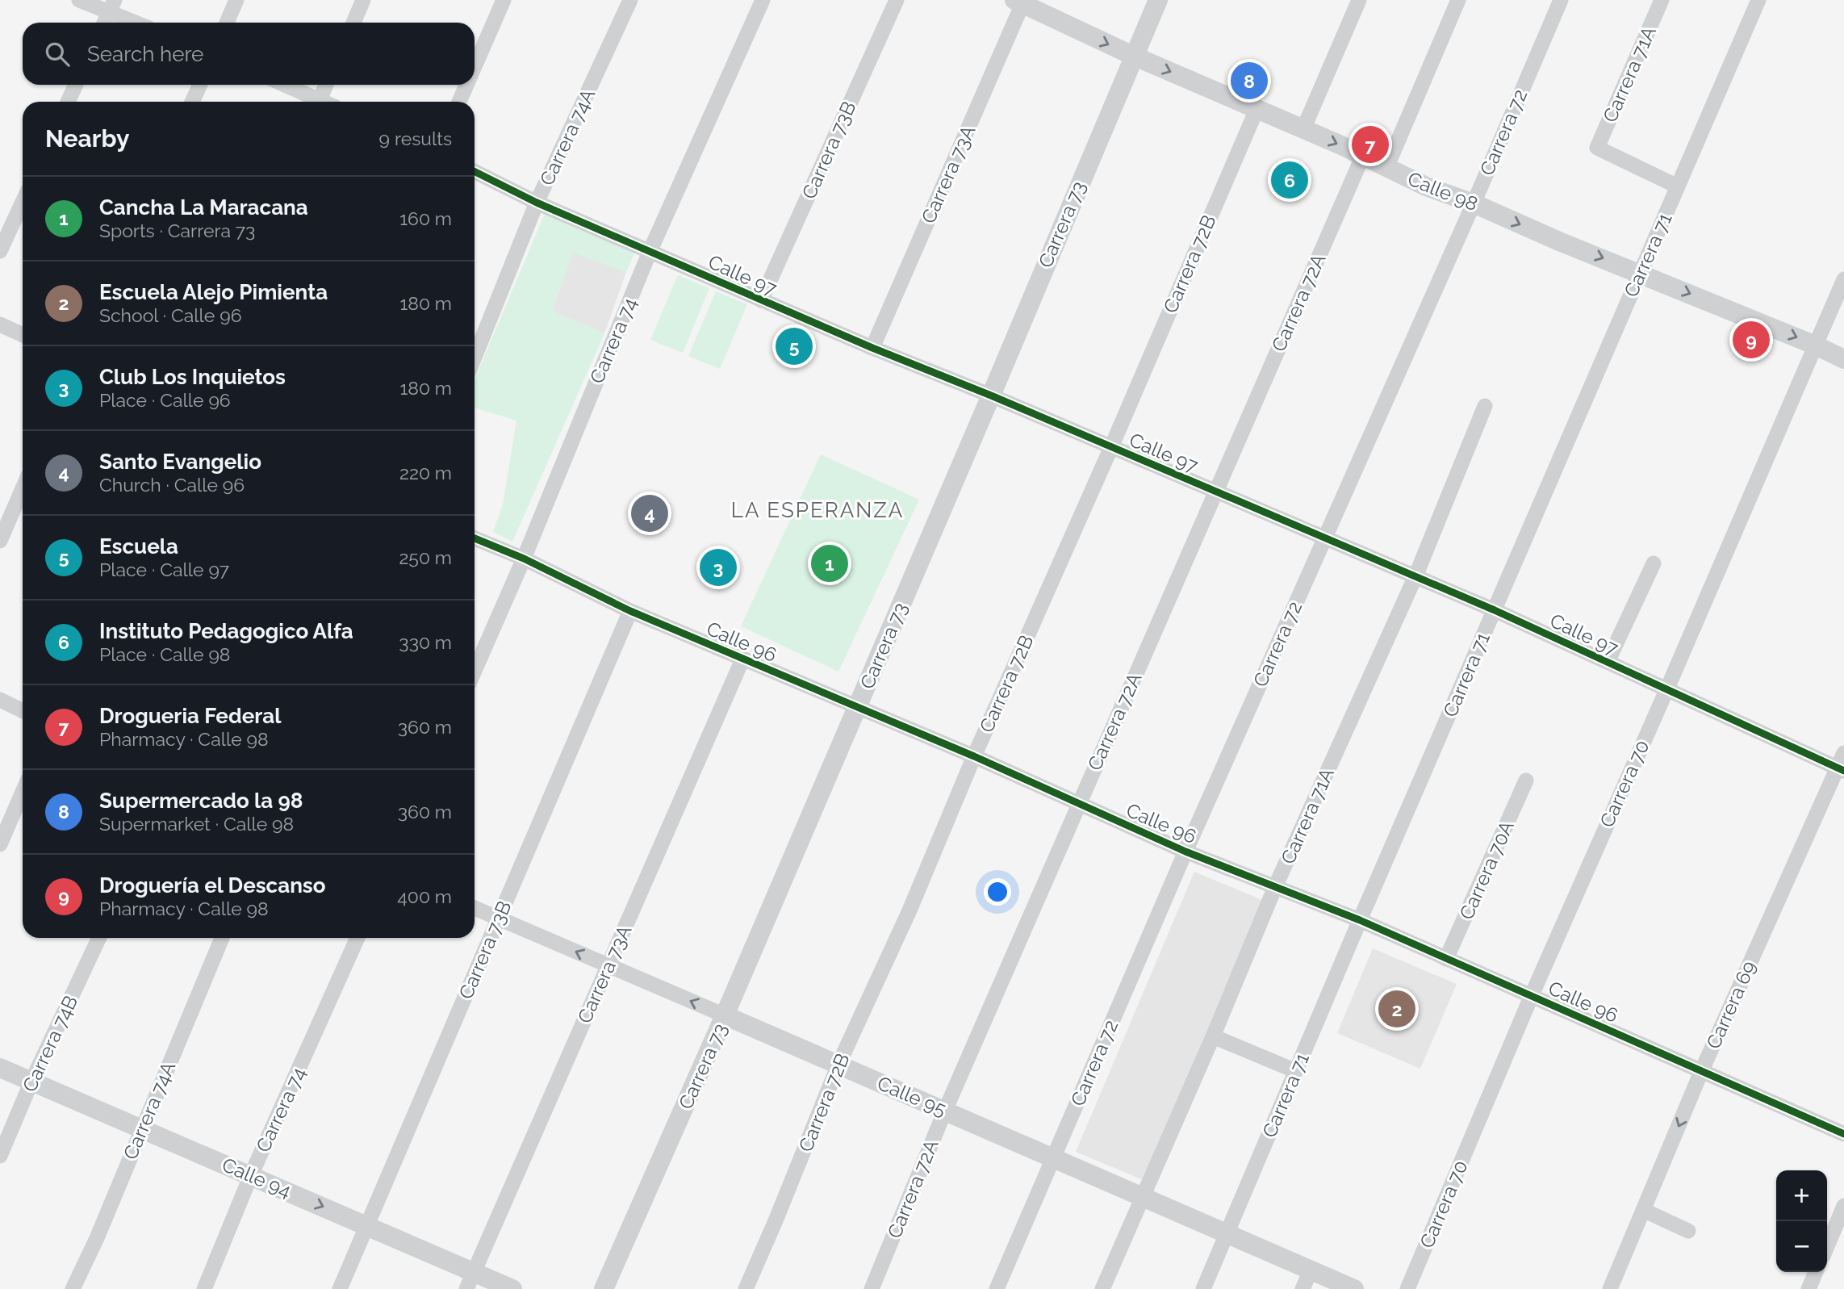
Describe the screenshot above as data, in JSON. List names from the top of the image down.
{
  "streets": {
    "street": [
      "Carrera 71A",
      "Carrera 72",
      "Carrera 74A",
      "Carrera 73B",
      "Carrera 73A",
      "Calle 98",
      "Carrera 73",
      "Carrera 71",
      "Carrera 72B",
      "Calle 97",
      "Carrera 72A",
      "Carrera 74",
      "Calle 96",
      "Carrera 70",
      "Carrera 70A",
      "Carrera 69",
      "Carrera 74B",
      "Calle 95",
      "Calle 94"
    ]
  },
  "crossings": [
    ["Carrera 71A", "Carrera 71"],
    ["Carrera 71A", "Calle 97"],
    ["Carrera 71A", "Calle 96"],
    ["Carrera 71A", "Calle 95"],
    ["Carrera 72", "Calle 98"],
    ["Carrera 72", "Calle 97"],
    ["Carrera 72", "Calle 96"],
    ["Carrera 72", "Calle 95"],
    ["Carrera 74A", "Calle 97"],
    ["Carrera 74A", "Calle 94"],
    ["Carrera 73B", "Calle 97"],
    ["Carrera 73B", "Calle 96"],
    ["Carrera 73B", "Calle 95"],
    ["Carrera 73B", "Calle 94"],
    ["Carrera 73A", "Calle 98"],
    ["Carrera 73A", "Calle 97"],
    ["Carrera 73A", "Calle 96"],
    ["Carrera 73A", "Calle 95"],
    ["Carrera 73A", "Calle 94"],
    ["Calle 98", "Carrera 73"],
    ["Calle 98", "Carrera 71"],
    ["Calle 98", "Carrera 72B"],
    ["Calle 98", "Carrera 72A"],
    ["Calle 98", "Carrera 70"],
    ["Carrera 73", "Calle 97"],
    ["Carrera 73", "Calle 96"],
    ["Carrera 73", "Calle 95"],
    ["Carrera 71", "Calle 97"],
    ["Carrera 71", "Calle 96"],
    ["Carrera 71", "Calle 95"],
    ["Carrera 72B", "Calle 97"],
    ["Carrera 72B", "Calle 96"],
    ["Carrera 72B", "Calle 95"],
    ["Calle 97", "Carrera 72A"],
    ["Calle 97", "Carrera 74"],
    ["Calle 97", "Carrera 70"],
    ["Calle 97", "Carrera 69"],
    ["Carrera 72A", "Calle 96"],
    ["Carrera 72A", "Calle 95"],
    ["Carrera 74", "Calle 96"],
    ["Carrera 74", "Calle 94"],
    ["Calle 96", "Carrera 70"],
    ["Calle 96", "Carrera 70A"],
    ["Calle 96", "Carrera 69"],
    ["Carrera 74B", "Calle 94"]
  ],
  "one_way": ["Calle 98"],
  "districts": ["LA ESPERANZA"],
  "page": {
    "search": "Search here",
    "pins": [
      "8",
      "7",
      "6",
      "9",
      "5",
      "4",
      "1",
      "3",
      "2"
    ],
    "heading": ["Nearby", "9 results"],
    "list": [
      {
        "mark": "1",
        "name": "Cancha La Maracana",
        "note": "Sports · Carrera 73",
        "value": "160 m"
      },
      {
        "mark": "2",
        "name": "Escuela Alejo Pimienta",
        "note": "School · Calle 96",
        "value": "180 m"
      },
      {
        "mark": "3",
        "name": "Club Los Inquietos",
        "note": "Place · Calle 96",
        "value": "180 m"
      },
      {
        "mark": "4",
        "name": "Santo Evangelio",
        "note": "Church · Calle 96",
        "value": "220 m"
      },
      {
        "mark": "5",
        "name": "Escuela",
        "note": "Place · Calle 97",
        "value": "250 m"
      },
      {
        "mark": "6",
        "name": "Instituto Pedagogico Alfa",
        "note": "Place · Calle 98",
        "value": "330 m"
      },
      {
        "mark": "7",
        "name": "Drogueria Federal",
        "note": "Pharmacy · Calle 98",
        "value": "360 m"
      },
      {
        "mark": "8",
        "name": "Supermercado la 98",
        "note": "Supermarket · Calle 98",
        "value": "360 m"
      },
      {
        "mark": "9",
        "name": "Droguería el Descanso",
        "note": "Pharmacy · Calle 98",
        "value": "400 m"
      }
    ],
    "map_buttons": ["+", "−"]
  }
}
